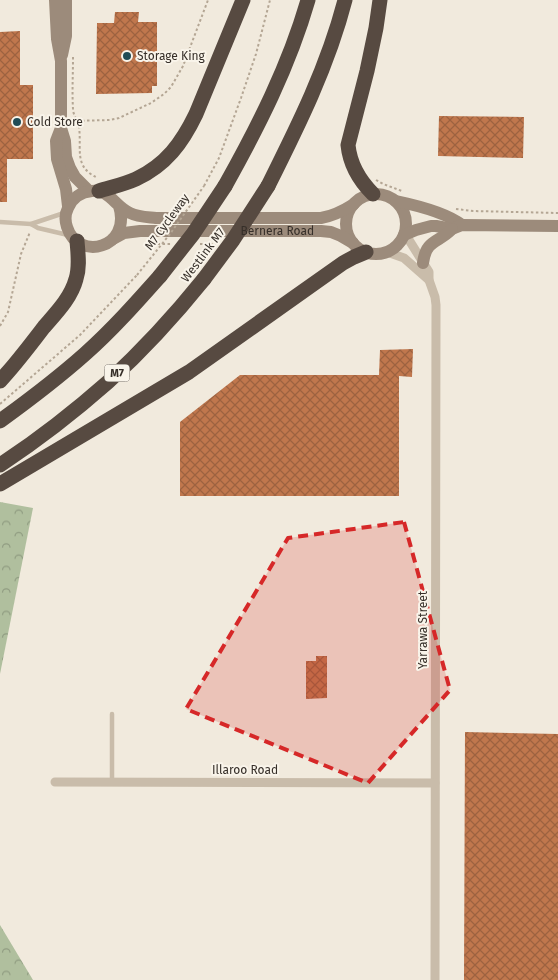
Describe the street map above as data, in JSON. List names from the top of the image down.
{
  "streets": {
    "highway": ["Westlink M7", "M7"],
    "main road": ["Bernera Road"],
    "street": ["Yarrawa Street", "Illaroo Road"],
    "path": ["M7 Cycleway"]
  },
  "crossings": [
    ["Bernera Road", "Yarrawa Street"],
    ["Yarrawa Street", "Illaroo Road"]
  ],
  "places": ["Storage King", "Cold Store"]
}
